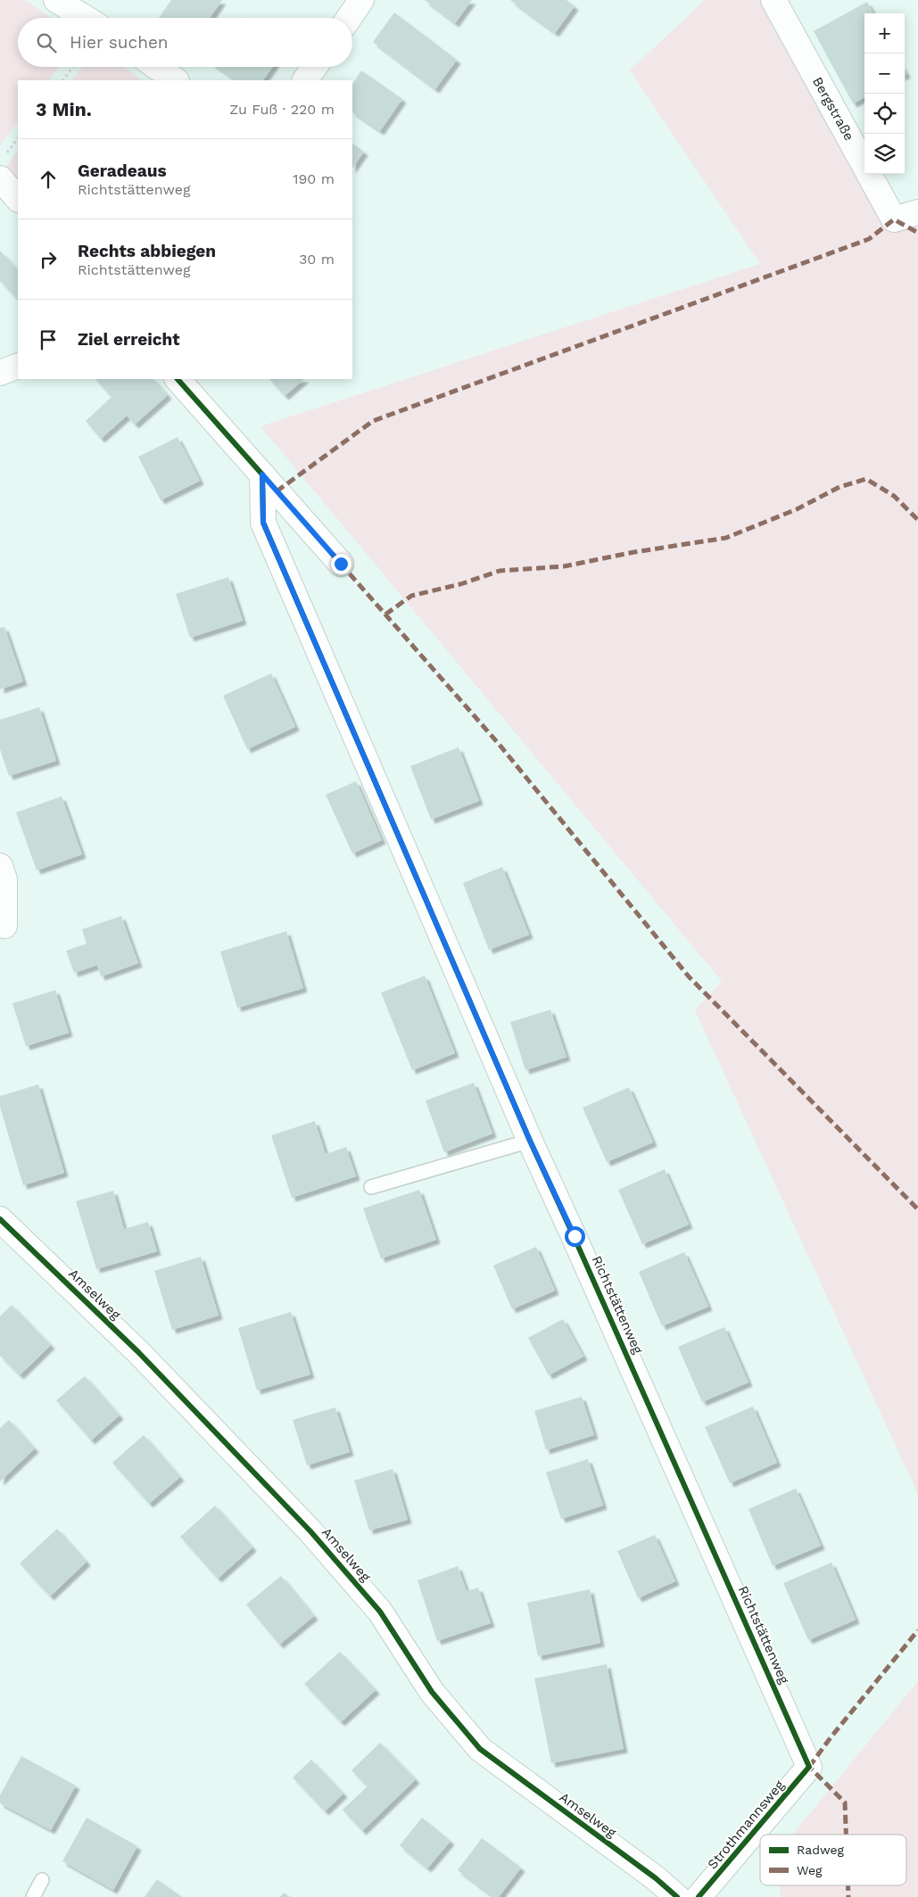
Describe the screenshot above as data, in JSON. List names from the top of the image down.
{
  "streets": {
    "street": [
      "Bergstraße",
      "Amselweg",
      "Richtstättenweg",
      "Strothmannsweg"
    ]
  },
  "crossings": [
    ["Richtstättenweg", "Strothmannsweg"]
  ],
  "legend": ["Radweg", "Weg"],
  "page": {
    "map_buttons": ["+", "−"],
    "search": "Hier suchen",
    "heading": ["3 Min.", "Zu Fuß · 220 m"],
    "list": [
      ["Geradeaus", "Richtstättenweg", "190 m"],
      ["Rechts abbiegen", "Richtstättenweg", "30 m"],
      "Ziel erreicht"
    ]
  }
}
